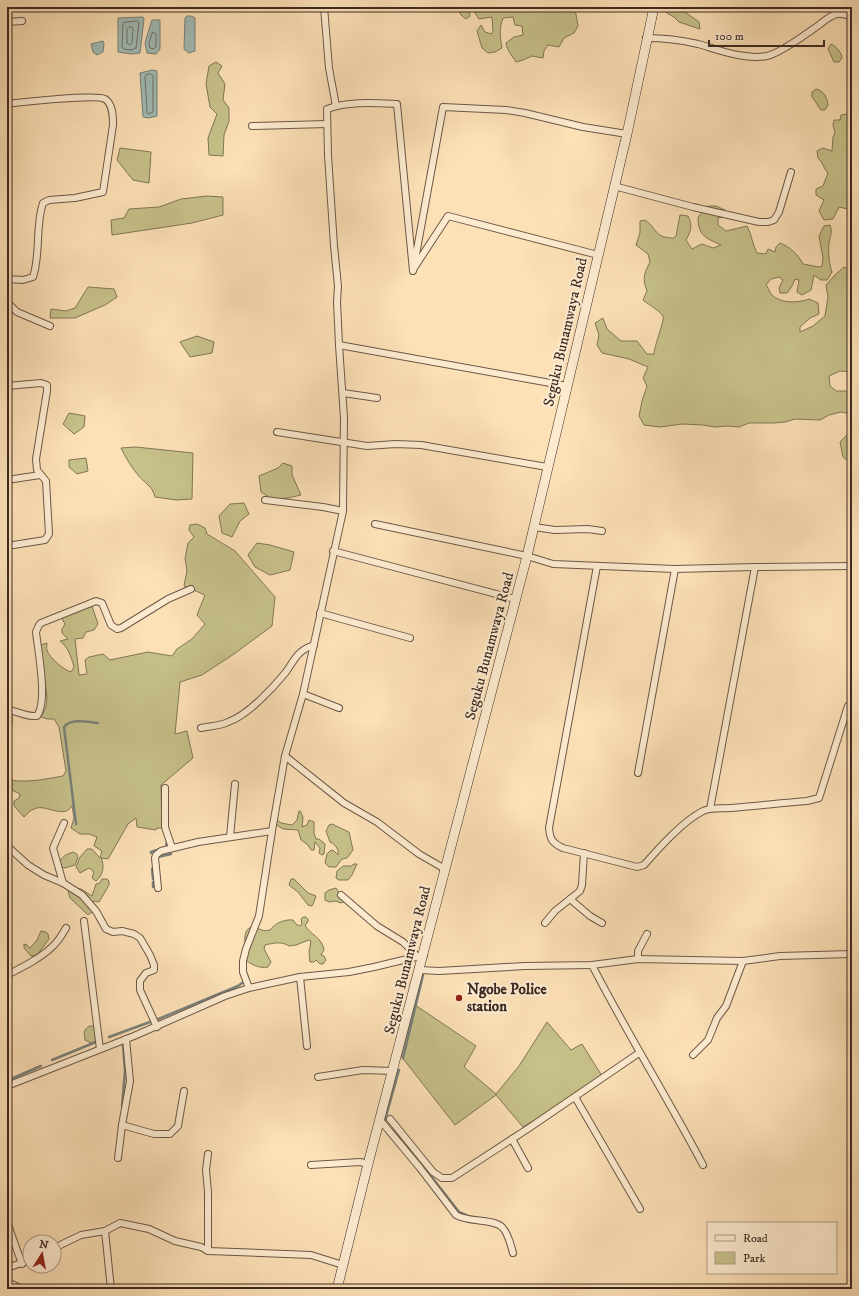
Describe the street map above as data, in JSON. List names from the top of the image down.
{
  "streets": {
    "main road": ["Seguku Bunamwaya Road"]
  },
  "places": ["Ngobe Police station"],
  "legend": ["Road", "Park"],
  "scale_bar": "100 m",
  "north": "top"
}
